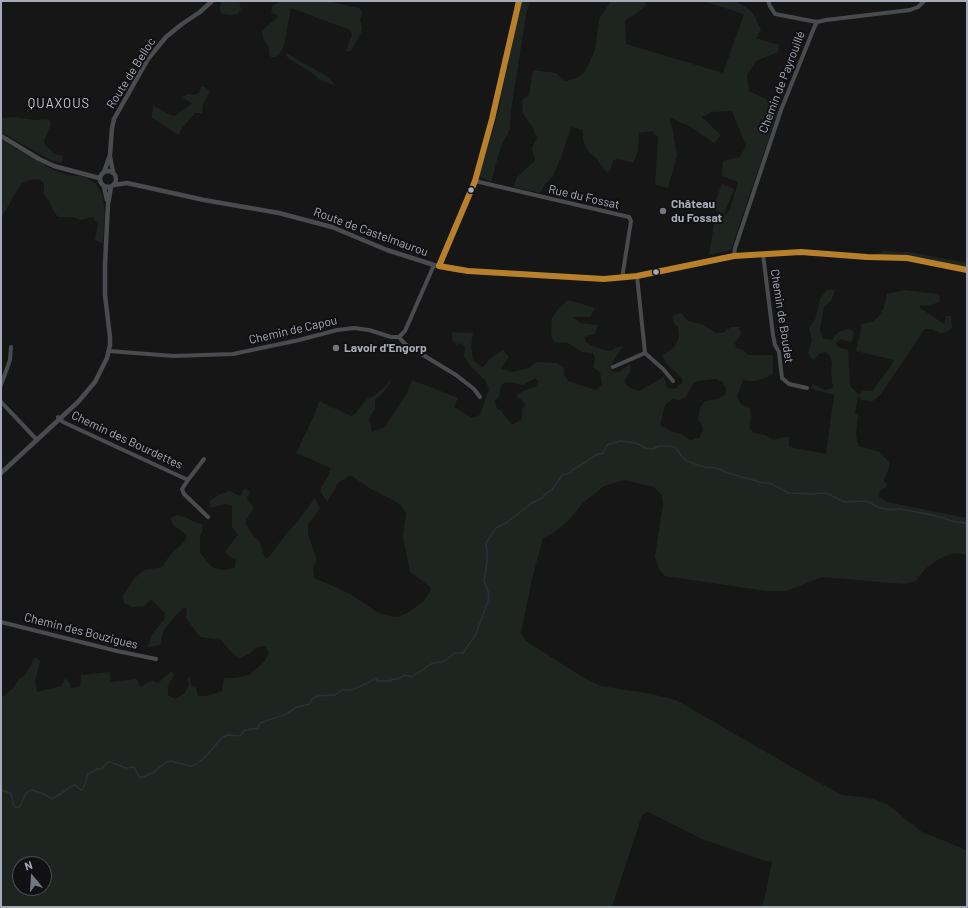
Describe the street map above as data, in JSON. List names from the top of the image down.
{
  "streets": {
    "street": [
      "Route de Belloc",
      "Chemin de Payrouillé",
      "Rue du Fossat",
      "Route de Castelmaurou",
      "Chemin de Boudet",
      "Chemin de Capou",
      "Chemin des Bourdettes",
      "Chemin des Bouzigues"
    ]
  },
  "crossings": [
    ["Route de Belloc", "Route de Castelmaurou"],
    ["Chemin de Payrouillé", "Route de Castelmaurou"],
    ["Rue du Fossat", "Route de Castelmaurou"],
    ["Route de Castelmaurou", "Chemin de Boudet"]
  ],
  "districts": ["QUAXOUS"],
  "places": ["Château du Fossat", "Lavoir d'Engorp"],
  "north": "top"
}
